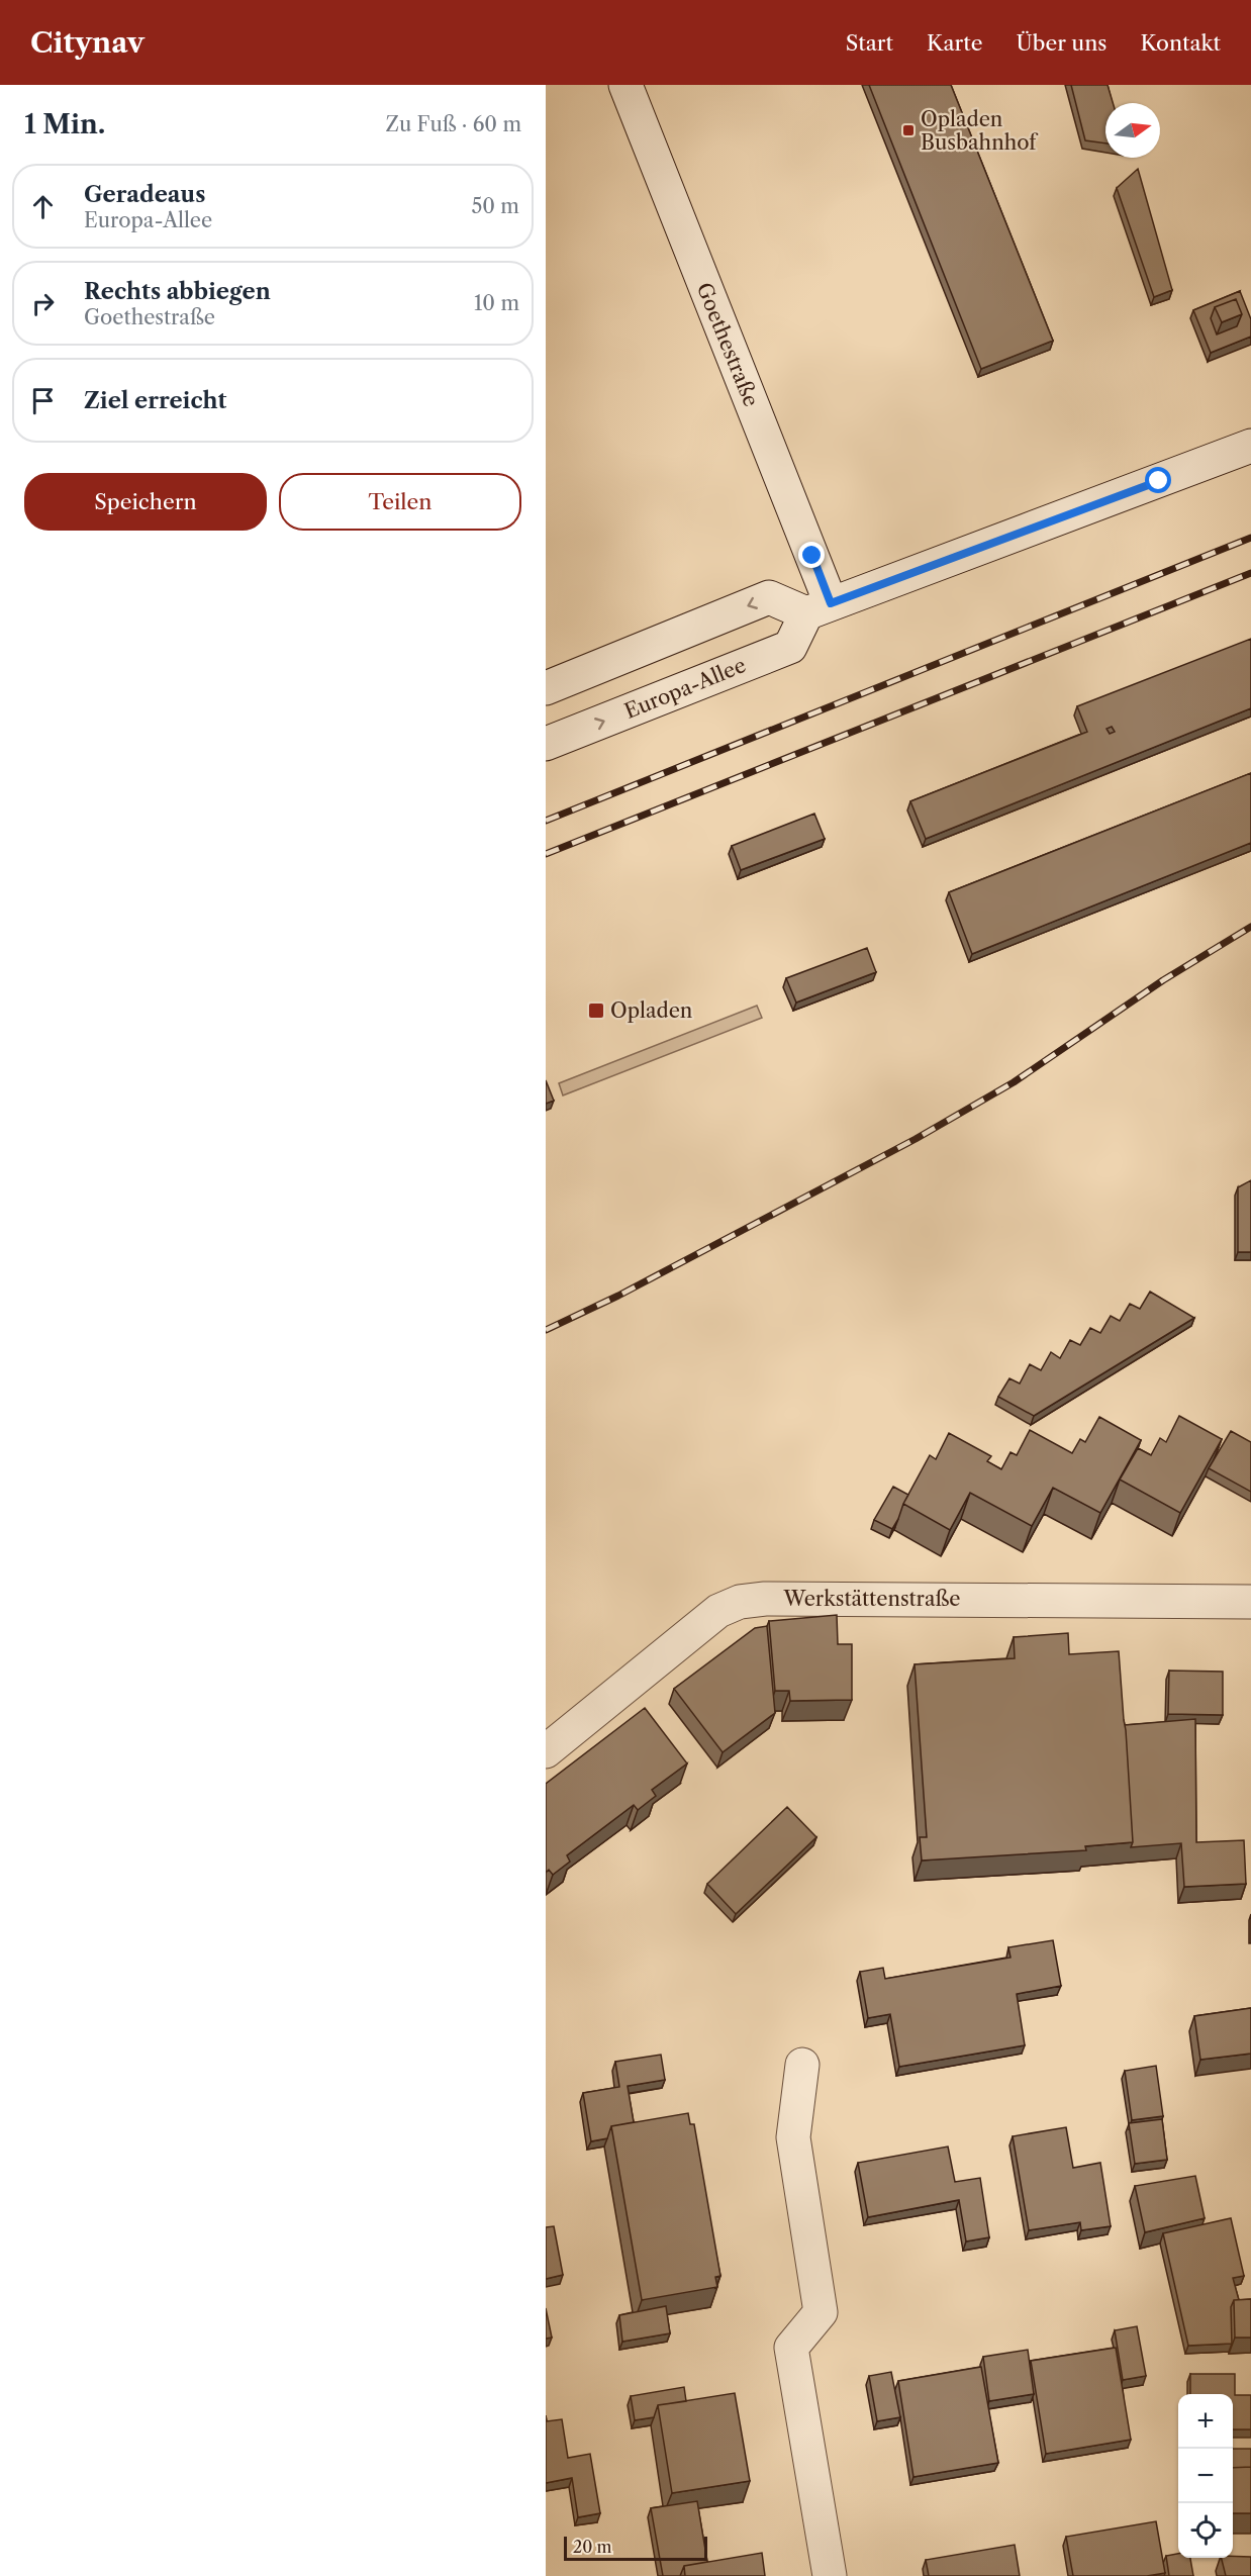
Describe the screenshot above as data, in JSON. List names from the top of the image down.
{
  "streets": {
    "street": ["Goethestraße", "Europa-Allee", "Werkstättenstraße"]
  },
  "crossings": [
    ["Goethestraße", "Europa-Allee"]
  ],
  "places": {
    "transit": ["Opladen Busbahnhof", "Opladen"]
  },
  "scale_bar": "20 m",
  "north": "right",
  "page": {
    "header": "Citynav",
    "nav": [
      "Start",
      "Karte",
      "Über uns",
      "Kontakt"
    ],
    "heading": ["1 Min.", "Zu Fuß · 60 m"],
    "list": [
      ["Geradeaus", "Europa-Allee", "50 m"],
      ["Rechts abbiegen", "Goethestraße", "10 m"],
      "Ziel erreicht"
    ],
    "buttons": ["Speichern", "Teilen"],
    "map_buttons": ["+", "−"],
    "scale": "20 m"
  }
}
